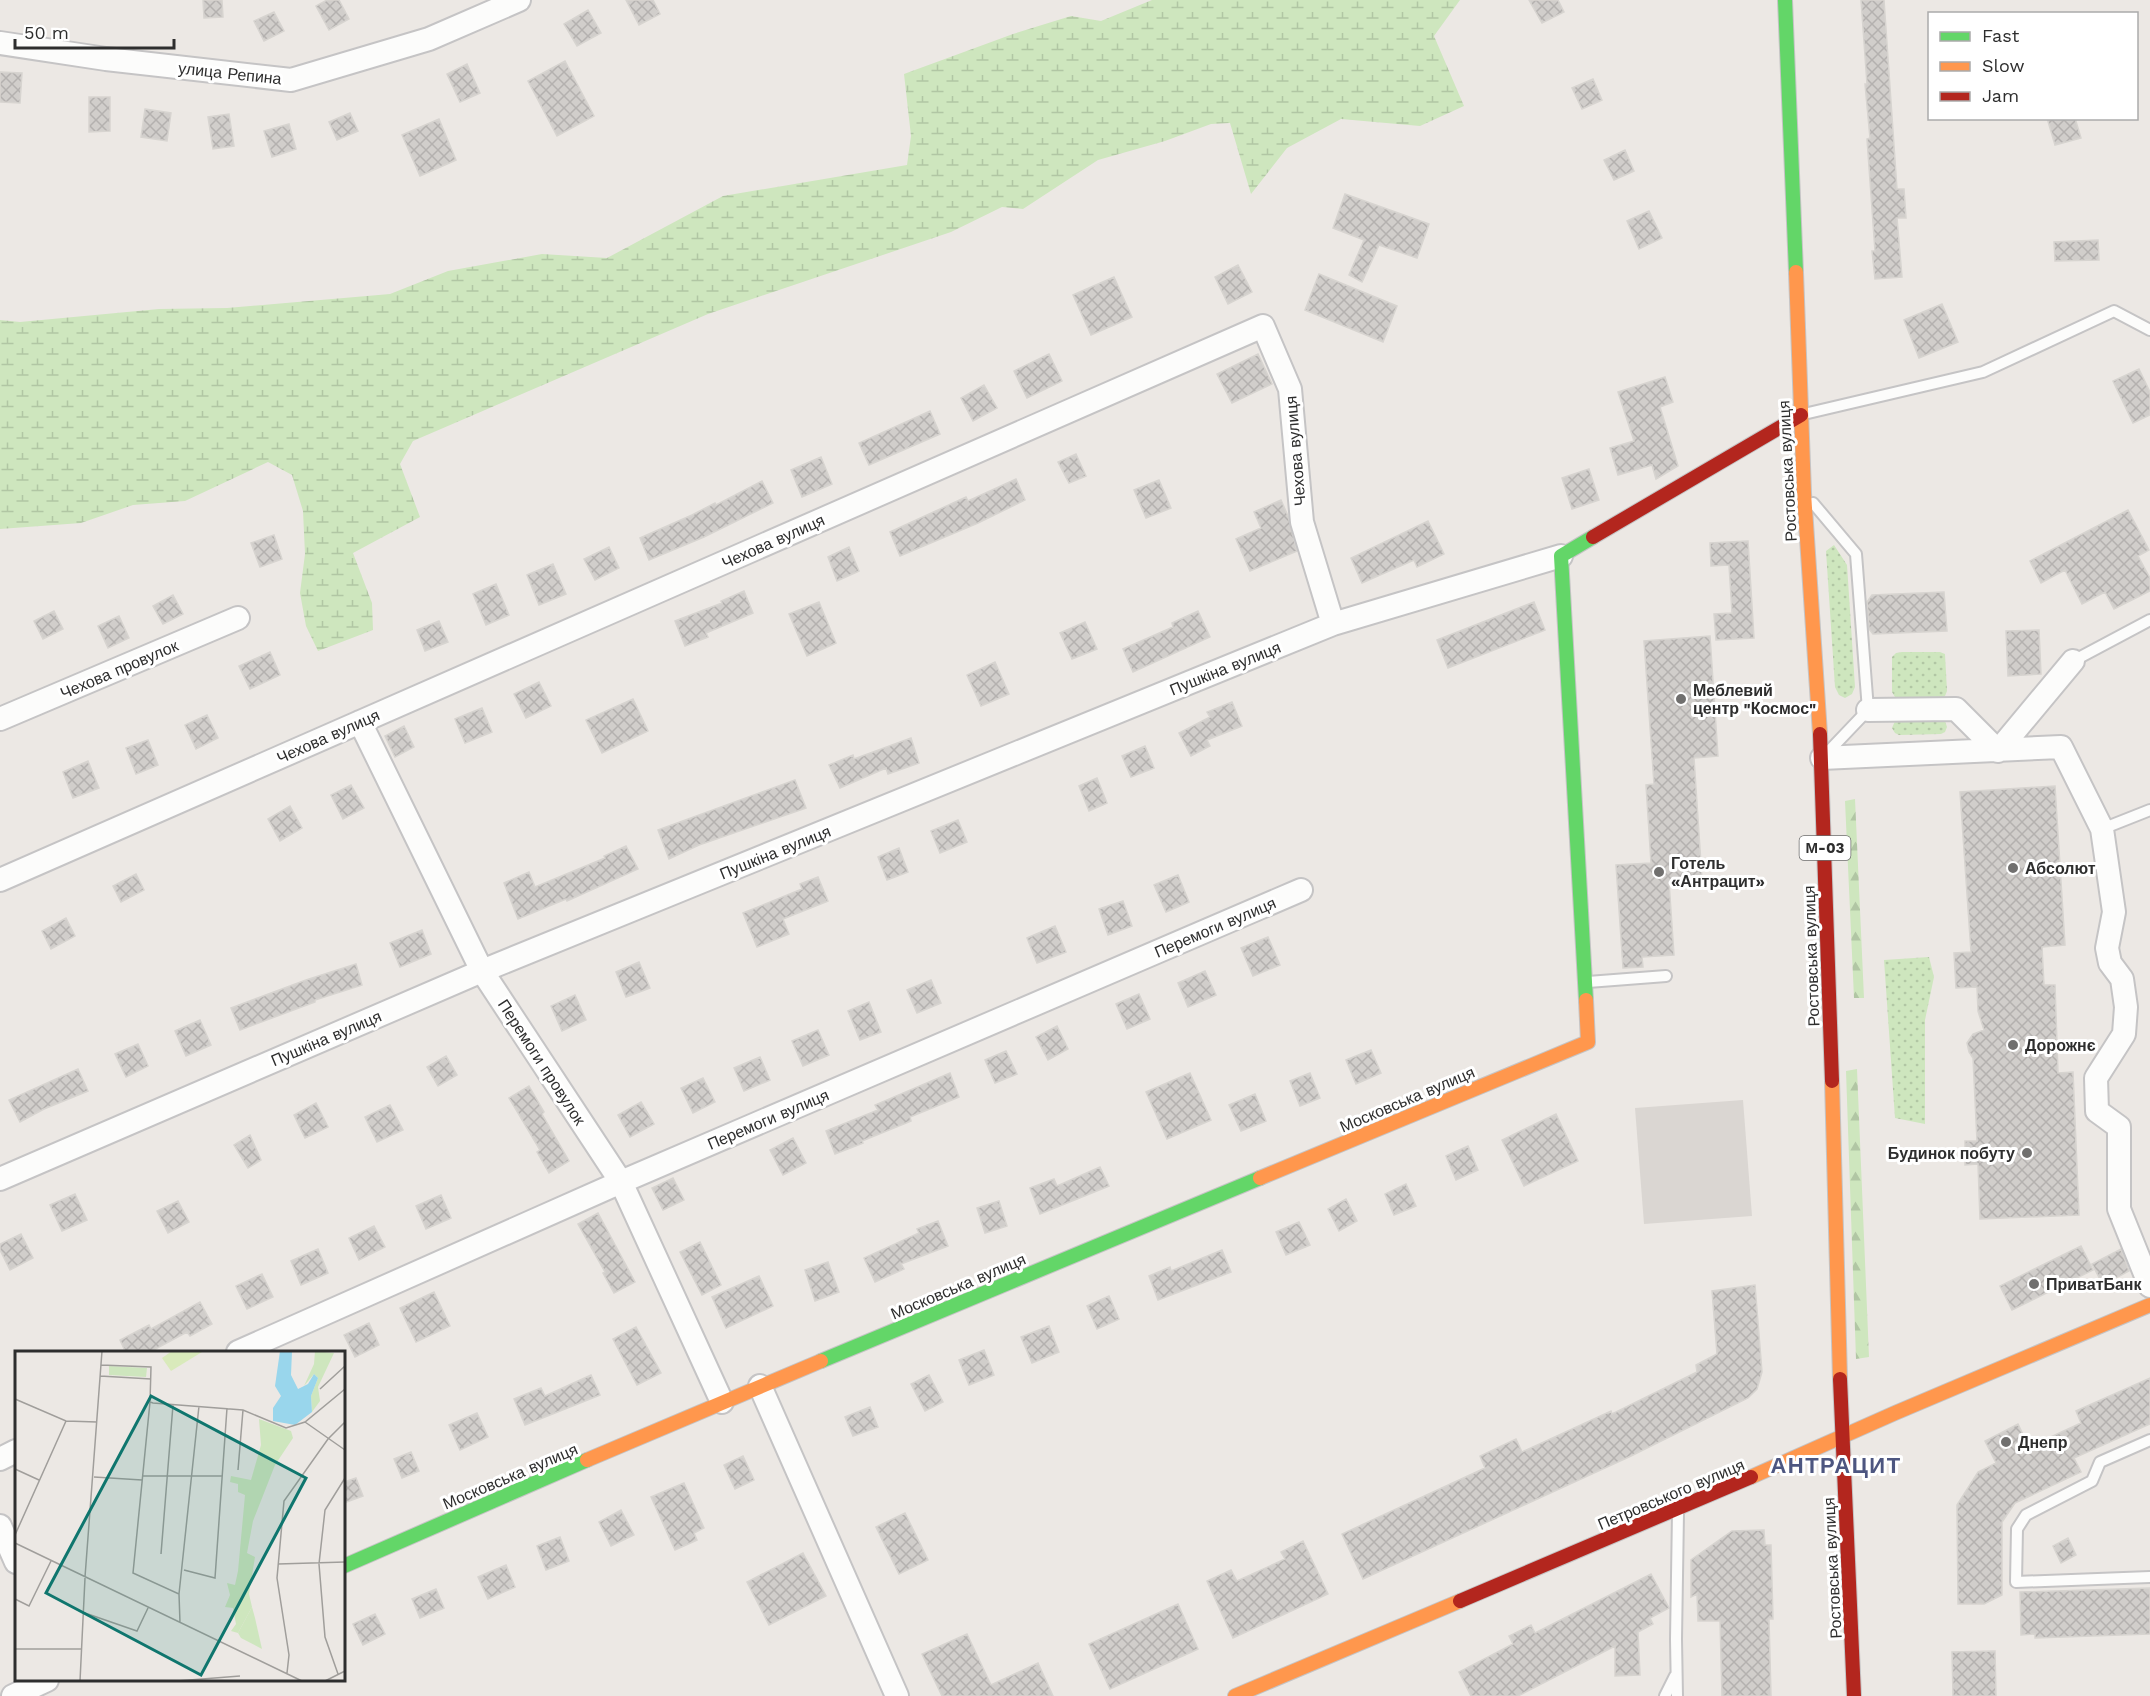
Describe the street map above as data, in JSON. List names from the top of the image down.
{
  "streets": {
    "main road": [
      "Ростовська вулиця",
      "М-03",
      "Московська вулиця",
      "Петровського вулиця"
    ],
    "street": [
      "улица Репина",
      "Чехова вулиця",
      "Пушкіна вулиця",
      "Чехова провулок",
      "Перемоги вулиця",
      "Перемоги провулок"
    ]
  },
  "crossings": [
    ["Чехова вулиця", "Пушкіна вулиця"],
    ["Чехова вулиця", "Перемоги провулок"],
    ["Ростовська вулиця", "Петровського вулиця"],
    ["Пушкіна вулиця", "Перемоги провулок"],
    ["Перемоги вулиця", "Перемоги провулок"],
    ["Перемоги провулок", "Московська вулиця"]
  ],
  "districts": ["АНТРАЦИТ"],
  "places": [
    "Меблевий центр \"Космос\"",
    "Абсолют",
    "Готель «Антрацит»",
    "Дорожнє",
    "Будинок побуту",
    "ПриватБанк",
    "Днепр"
  ],
  "legend": ["Fast", "Slow", "Jam"],
  "scale_bar": "50 m"
}
